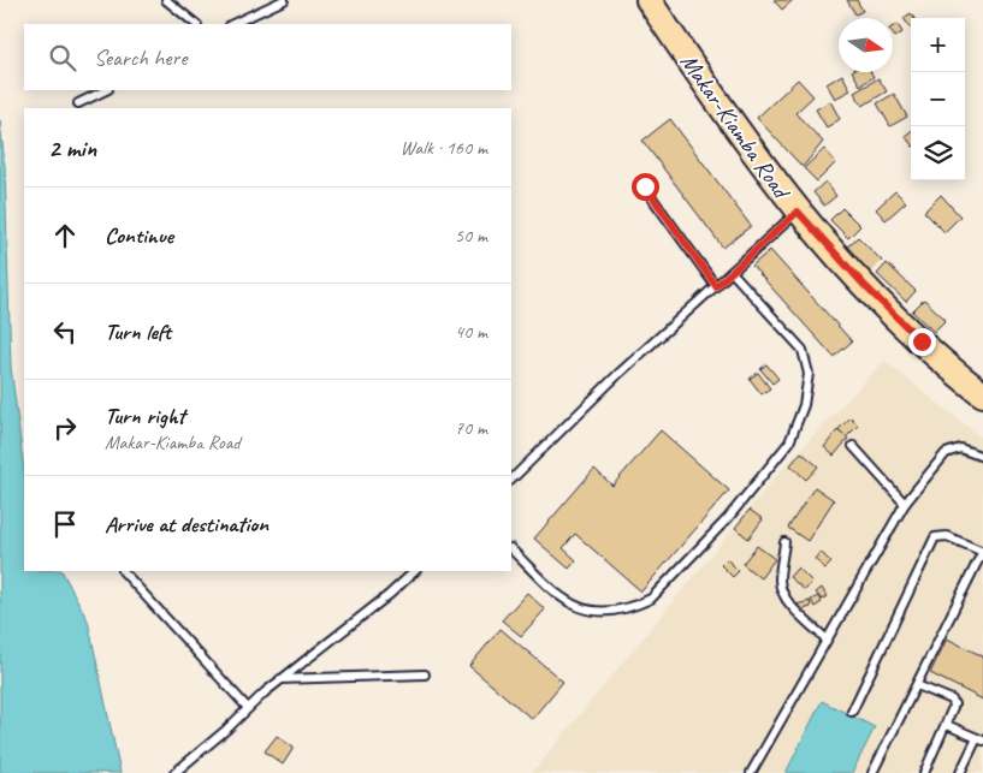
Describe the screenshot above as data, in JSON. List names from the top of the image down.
{
  "streets": {
    "main road": ["Makar-Kiamba Road"]
  },
  "north": "right",
  "page": {
    "map_buttons": ["+", "−"],
    "search": "Search here",
    "heading": ["2 min", "Walk · 160 m"],
    "list": [
      ["Continue", "50 m"],
      ["Turn left", "40 m"],
      ["Turn right", "Makar-Kiamba Road", "70 m"],
      "Arrive at destination"
    ]
  }
}
